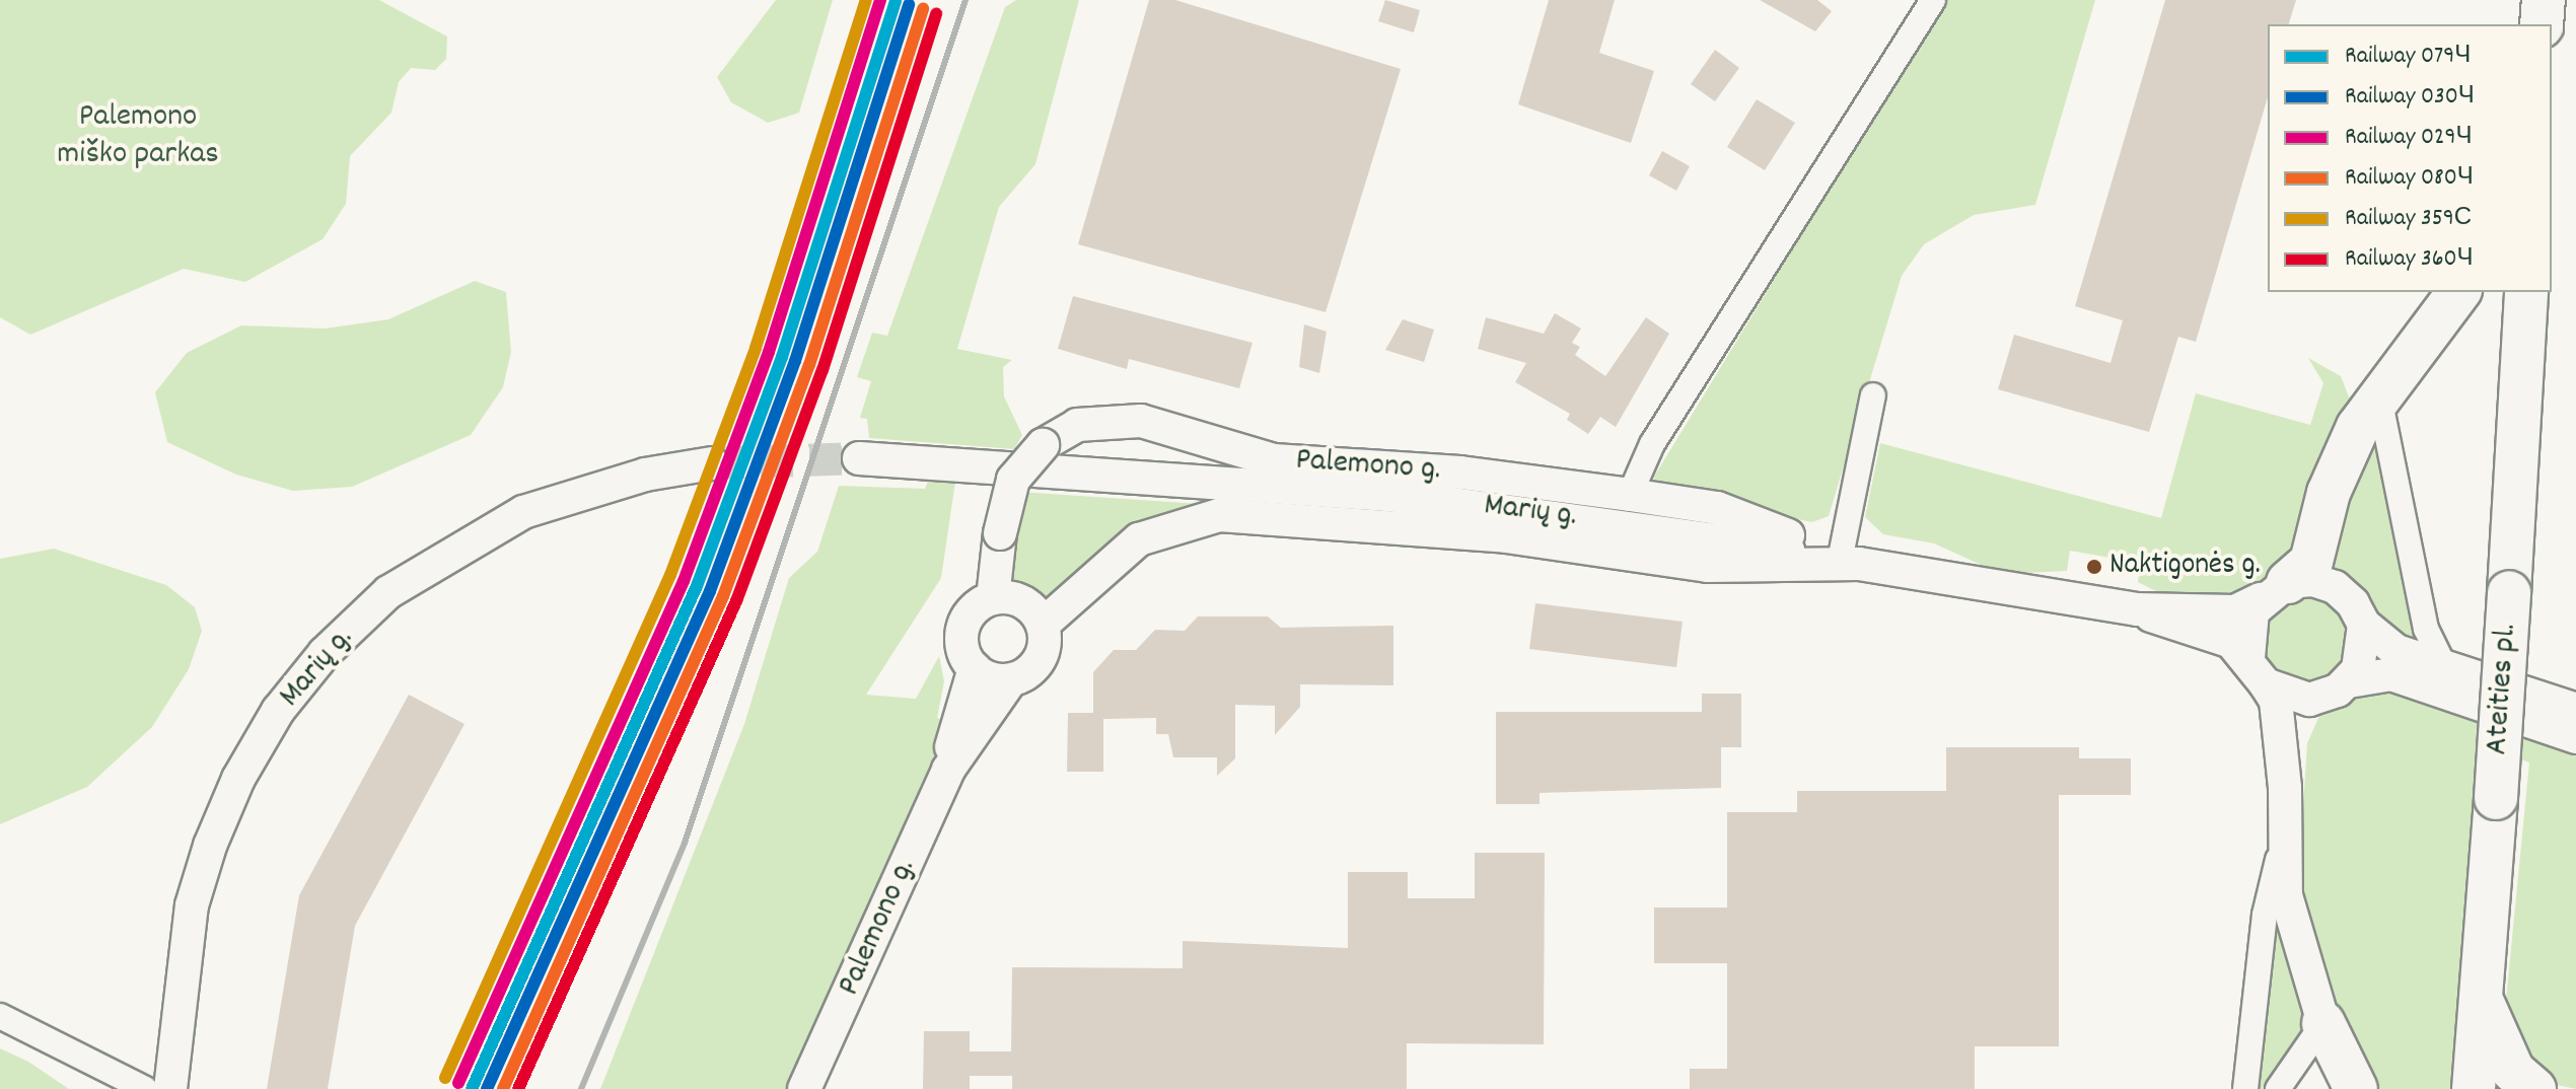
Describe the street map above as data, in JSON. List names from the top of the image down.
{
  "streets": {
    "highway": ["Ateities pl."],
    "street": ["Palemono g.", "Marių g."]
  },
  "crossings": [
    ["Palemono g.", "Marių g."]
  ],
  "parks": ["Palemono miško parkas"],
  "places": ["Naktigonės g."],
  "lines": [
    "rail line 079Ч",
    "rail line 029Ч",
    "rail line 359С",
    "rail line 030Ч",
    "rail line 080Ч",
    "rail line 360Ч"
  ],
  "legend": [
    "Railway 079Ч",
    "Railway 030Ч",
    "Railway 029Ч",
    "Railway 080Ч",
    "Railway 359С",
    "Railway 360Ч"
  ]
}
